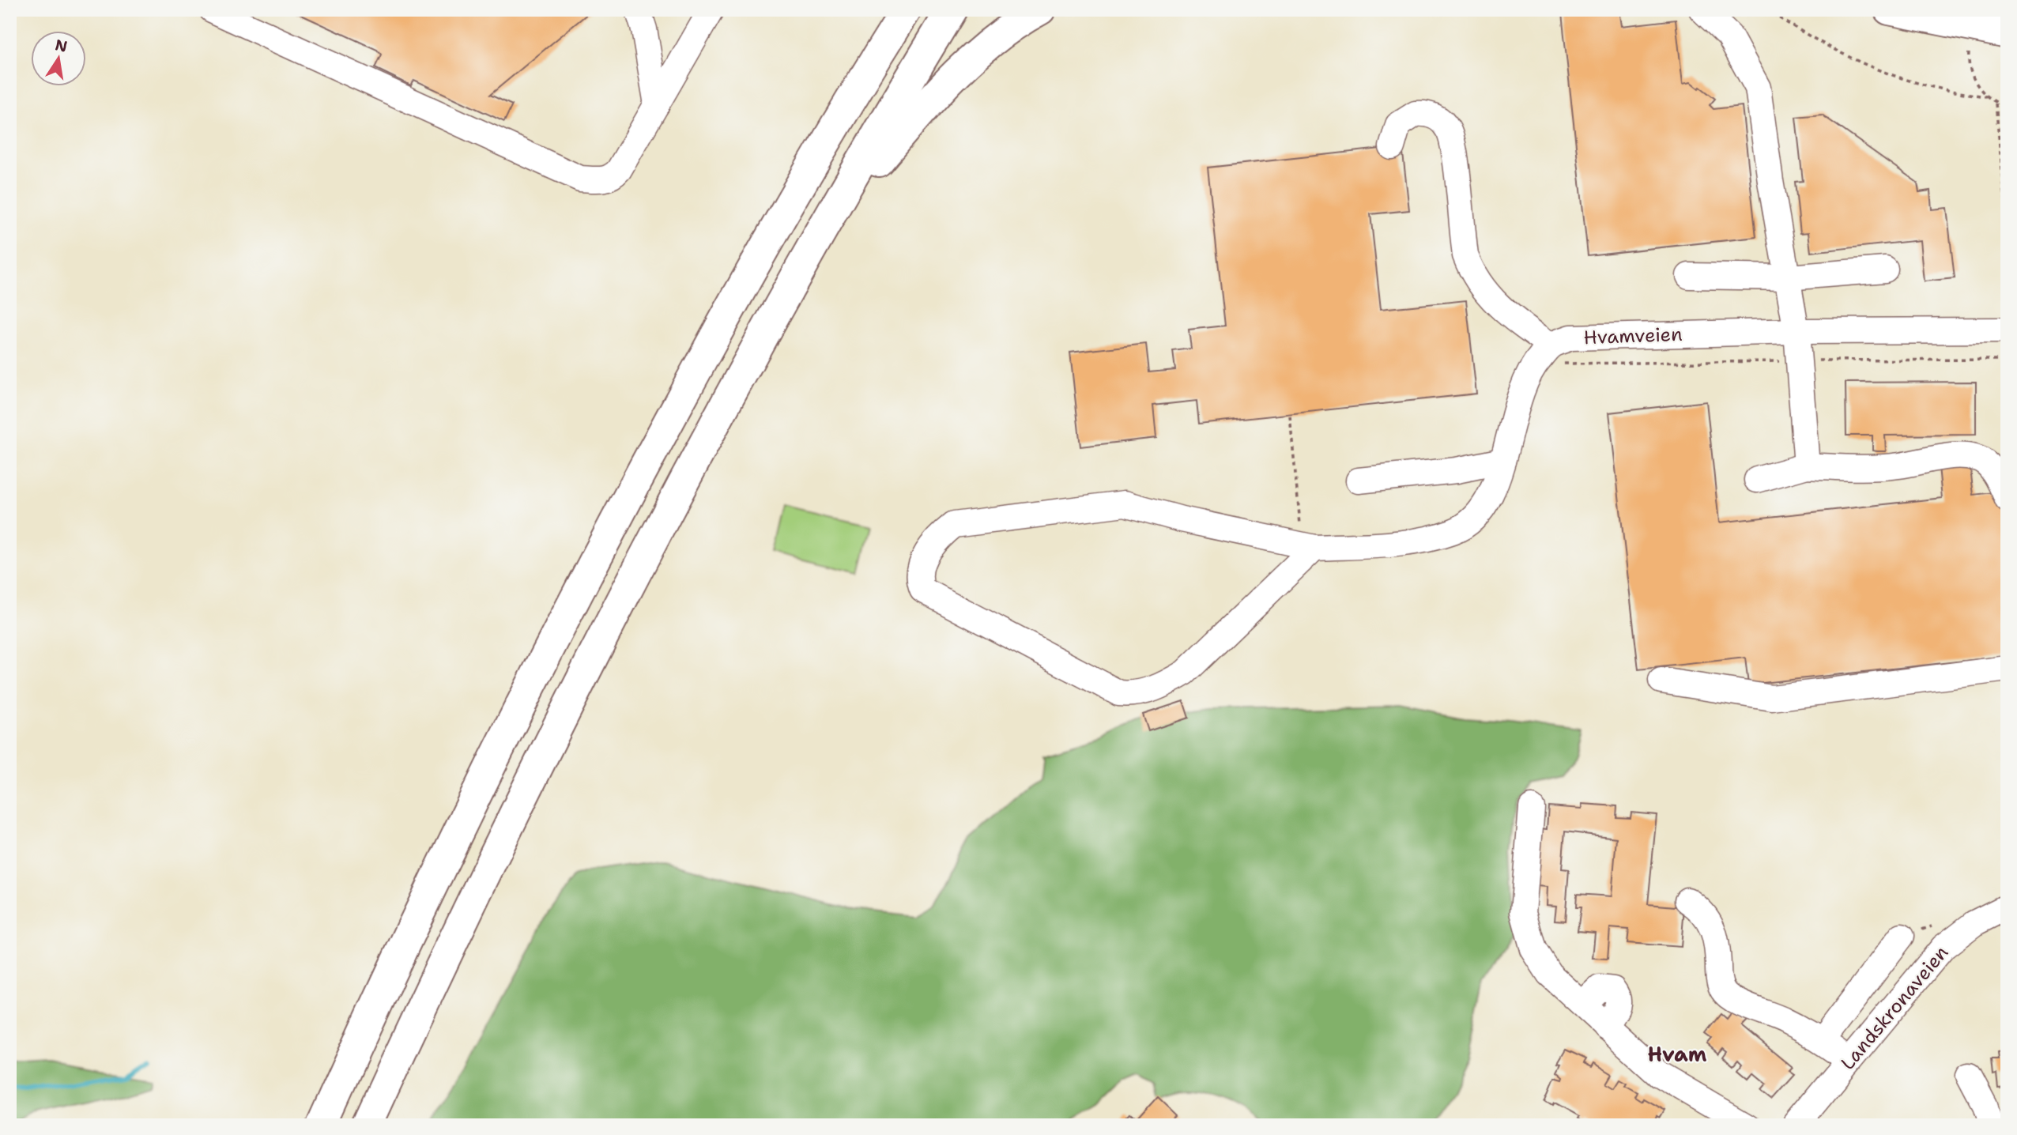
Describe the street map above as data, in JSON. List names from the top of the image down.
{
  "streets": {
    "street": ["Hvamveien", "Landskronaveien"]
  },
  "districts": ["Hvam"],
  "north": "top"
}
